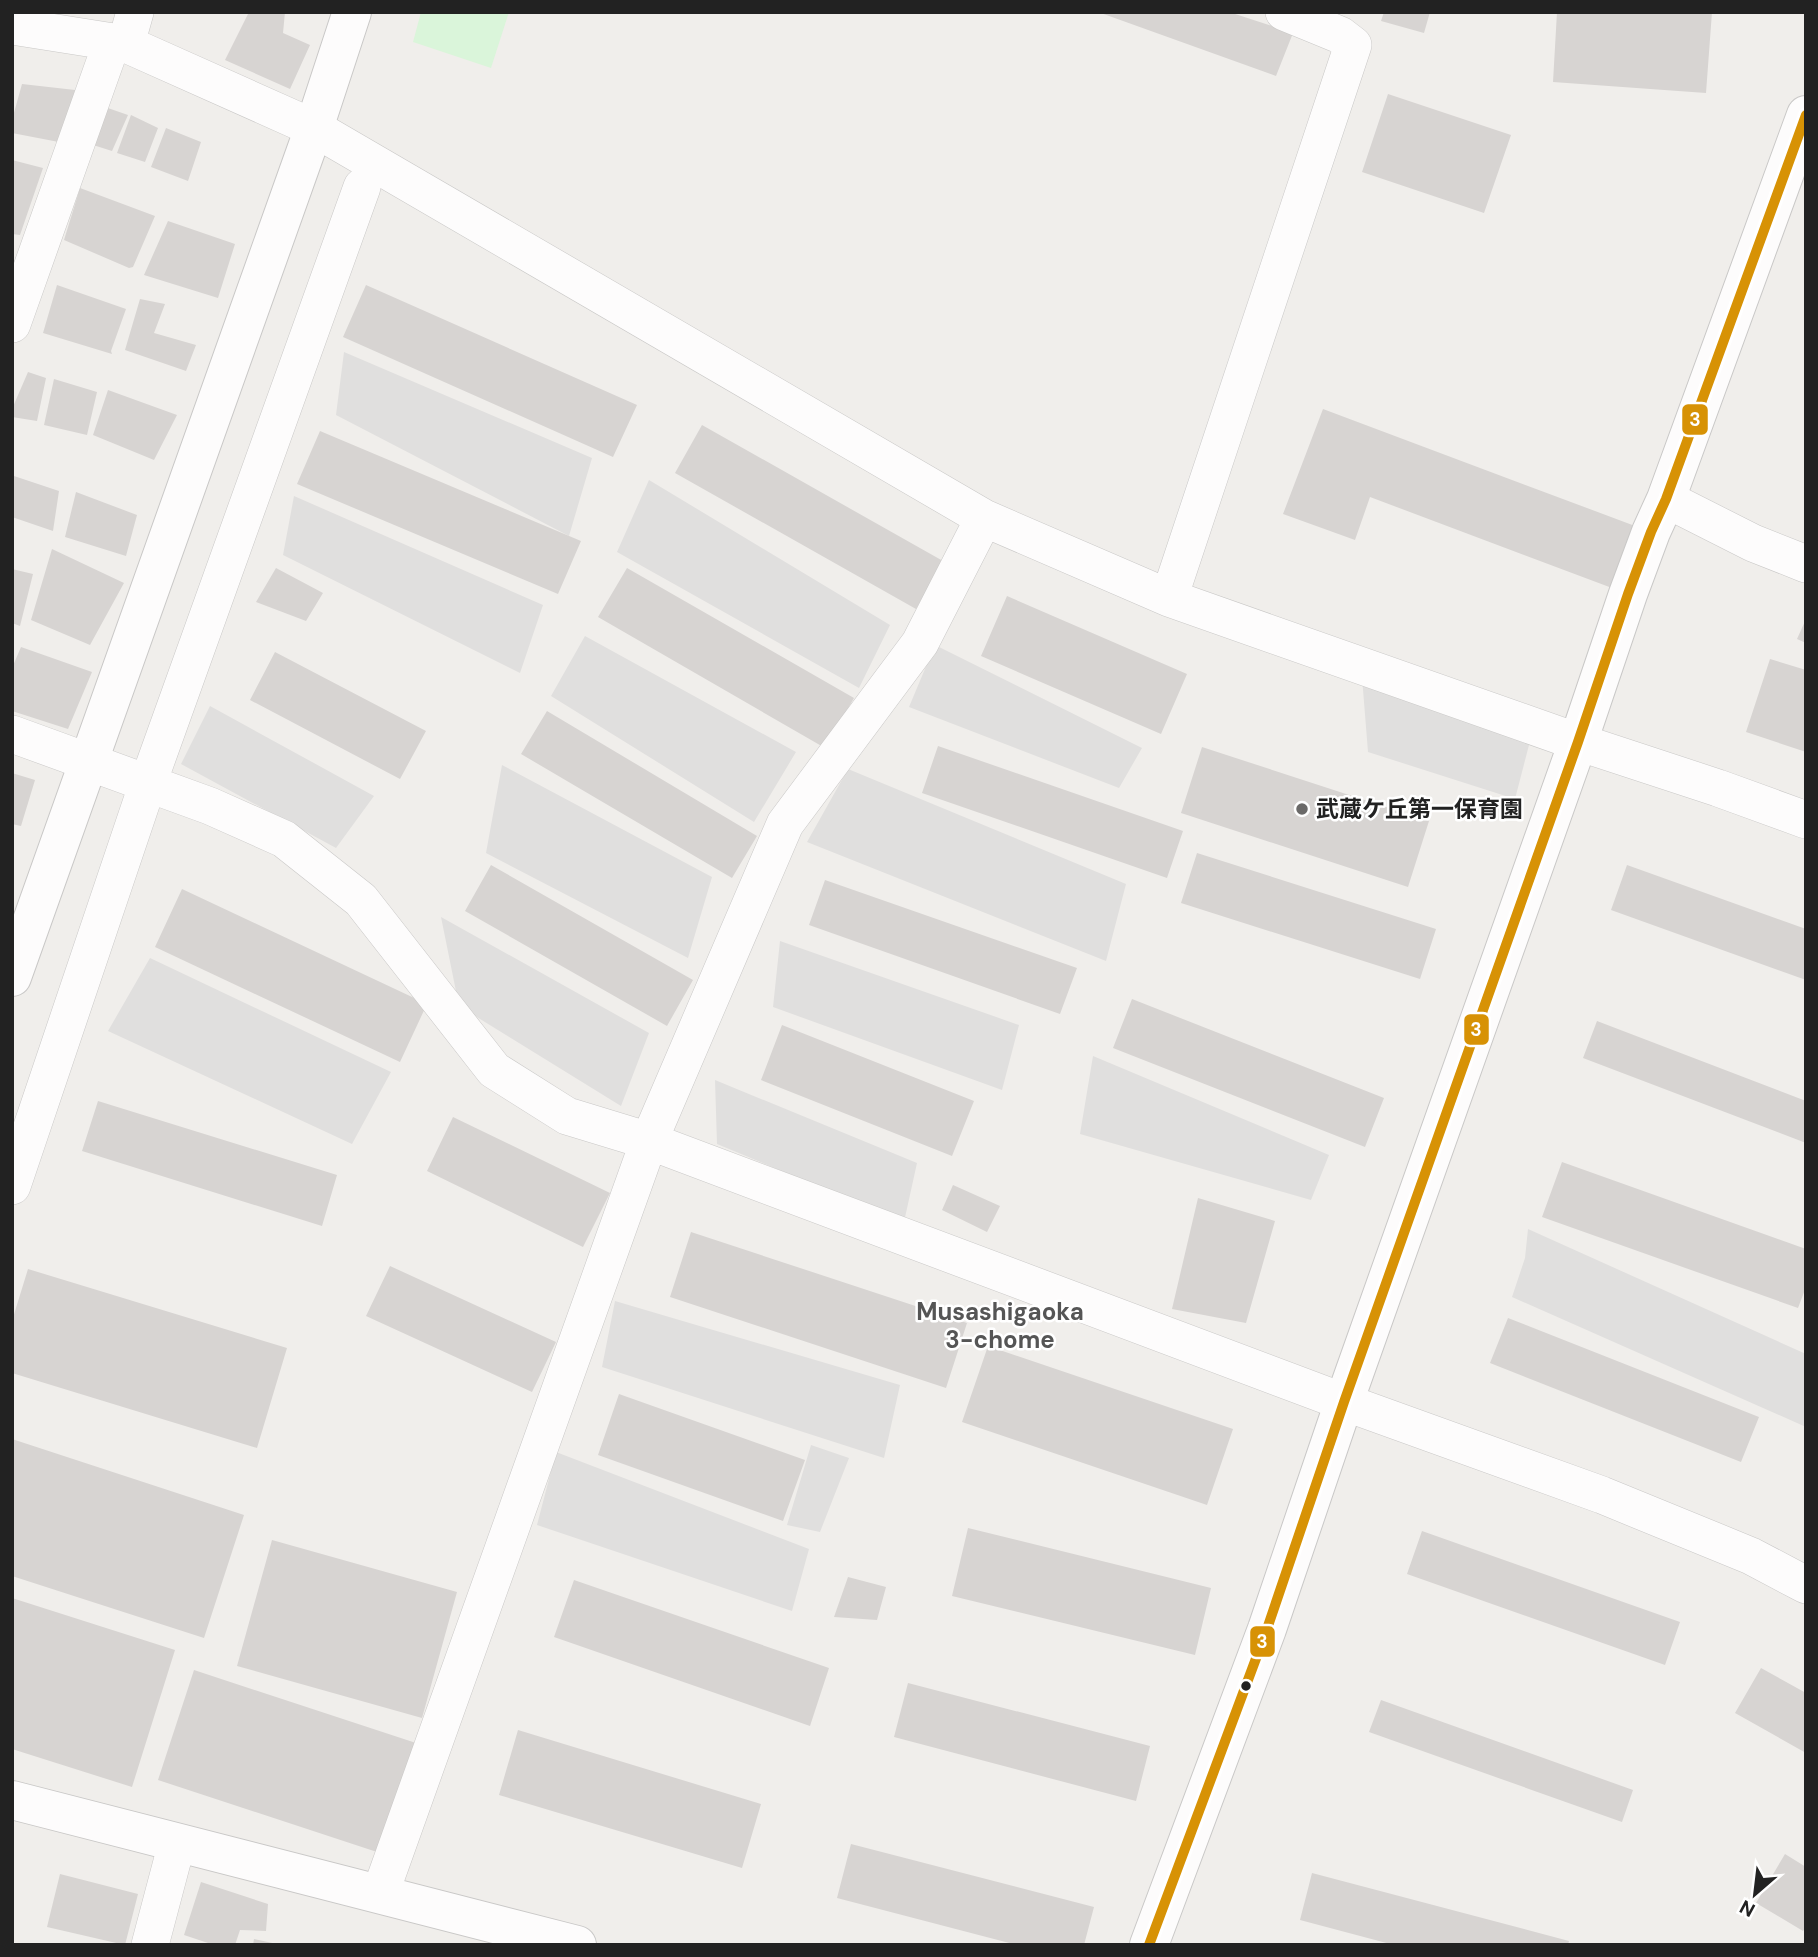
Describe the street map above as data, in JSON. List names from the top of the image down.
{
  "districts": ["Musashigaoka 3-chome"],
  "places": ["武蔵ケ丘第一保育園"],
  "lines": ["transit line 3"],
  "north": "bottom left"
}
